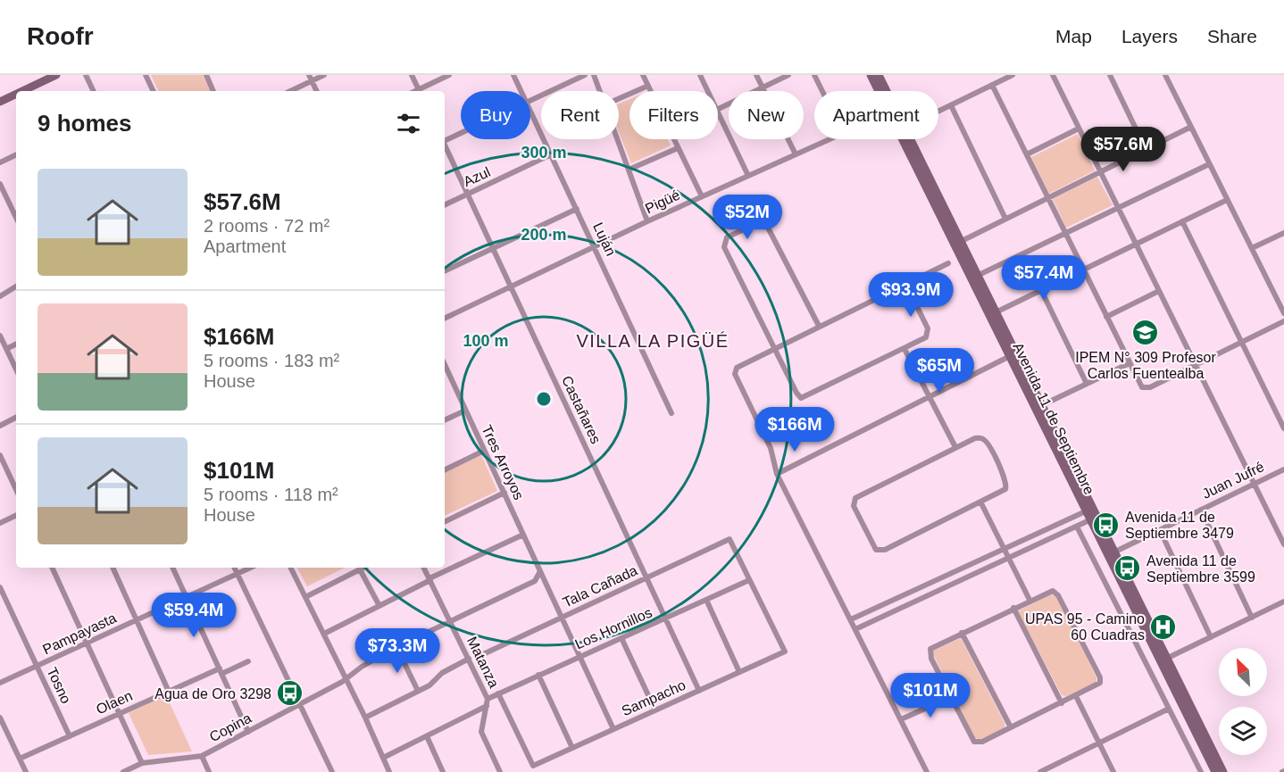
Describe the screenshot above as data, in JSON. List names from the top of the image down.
{
  "streets": {
    "main road": ["Avenida 11 de Septiembre"],
    "street": [
      "Azul",
      "Pigüé",
      "Luján",
      "Castañares",
      "Tres Arroyos",
      "Juan Jufré",
      "Tala Cañada",
      "Los Hornillos",
      "Pampayasta",
      "Matanza",
      "Tosno",
      "Sampacho",
      "Olaen",
      "Copina"
    ]
  },
  "crossings": [
    ["Azul", "Luján"],
    ["Azul", "Castañares"],
    ["Pigüé", "Luján"],
    ["Pigüé", "Castañares"],
    ["Castañares", "Tala Cañada"],
    ["Castañares", "Los Hornillos"],
    ["Castañares", "Sampacho"],
    ["Avenida 11 de Septiembre", "Juan Jufré"],
    ["Tres Arroyos", "Tala Cañada"],
    ["Tres Arroyos", "Los Hornillos"],
    ["Tres Arroyos", "Sampacho"],
    ["Tres Arroyos", "Copina"],
    ["Tala Cañada", "Los Hornillos"],
    ["Tala Cañada", "Sampacho"],
    ["Los Hornillos", "Matanza"],
    ["Los Hornillos", "Sampacho"],
    ["Pampayasta", "Tosno"],
    ["Matanza", "Copina"],
    ["Tosno", "Olaen"]
  ],
  "districts": ["VILLA LA PIGÜÉ"],
  "places": {
    "school or university": ["IPEM N° 309 Profesor Carlos Fuentealba"],
    "bus stop": ["Avenida 11 de Septiembre 3479", "Avenida 11 de Septiembre 3599", "Agua de Oro 3298"],
    "hospital": ["UPAS 95 - Camino 60 Cuadras"]
  },
  "north": "top left",
  "page": {
    "header": "Roofr",
    "nav": ["Map", "Layers", "Share"],
    "chip": [
      "Buy",
      "Rent",
      "Filters",
      "New",
      "Apartment"
    ],
    "heading": "9 homes",
    "price": [
      "$57.6M",
      "$52M",
      "$57.4M",
      "$93.9M",
      "$65M",
      "$166M",
      "$59.4M",
      "$73.3M",
      "$101M"
    ],
    "list": [
      {
        "name": "$57.6M",
        "note": "2 rooms · 72 m² · Apartment"
      },
      {
        "name": "$166M",
        "note": "5 rooms · 183 m² · House"
      },
      {
        "name": "$101M",
        "note": "5 rooms · 118 m² · House"
      }
    ]
  },
  "rings": ["300 m", "200 m", "100 m"]
}
